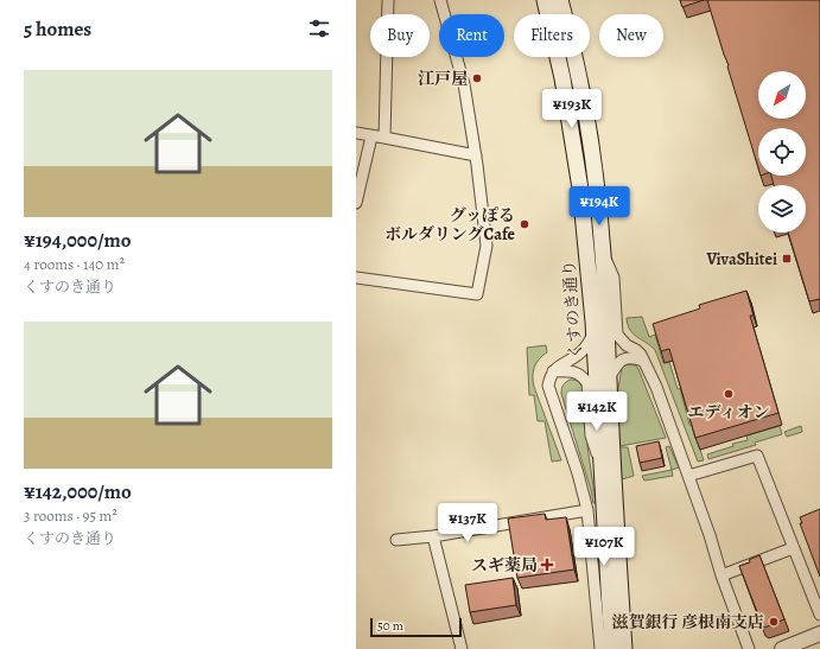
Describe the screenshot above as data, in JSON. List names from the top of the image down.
{
  "streets": {
    "main road": ["くすのき通り"]
  },
  "places": {
    "other": [
      "江戸屋",
      "グッぽる ボルダリングCafe",
      "エディオン",
      "滋賀銀行 彦根南支店"
    ],
    "transit": ["VivaShitei"],
    "health": ["スギ薬局"]
  },
  "scale_bar": "50 m",
  "north": "bottom left",
  "page": {
    "heading": "5 homes",
    "chip": [
      "Buy",
      "Rent",
      "Filters",
      "New"
    ],
    "list": [
      {
        "name": "¥194,000/mo",
        "note": "4 rooms · 140 m² · くすのき通り"
      },
      {
        "name": "¥142,000/mo",
        "note": "3 rooms · 95 m² · くすのき通り"
      }
    ],
    "price": [
      "¥193K",
      "¥194K",
      "¥142K",
      "¥137K",
      "¥107K"
    ],
    "scale": "50 m"
  }
}
